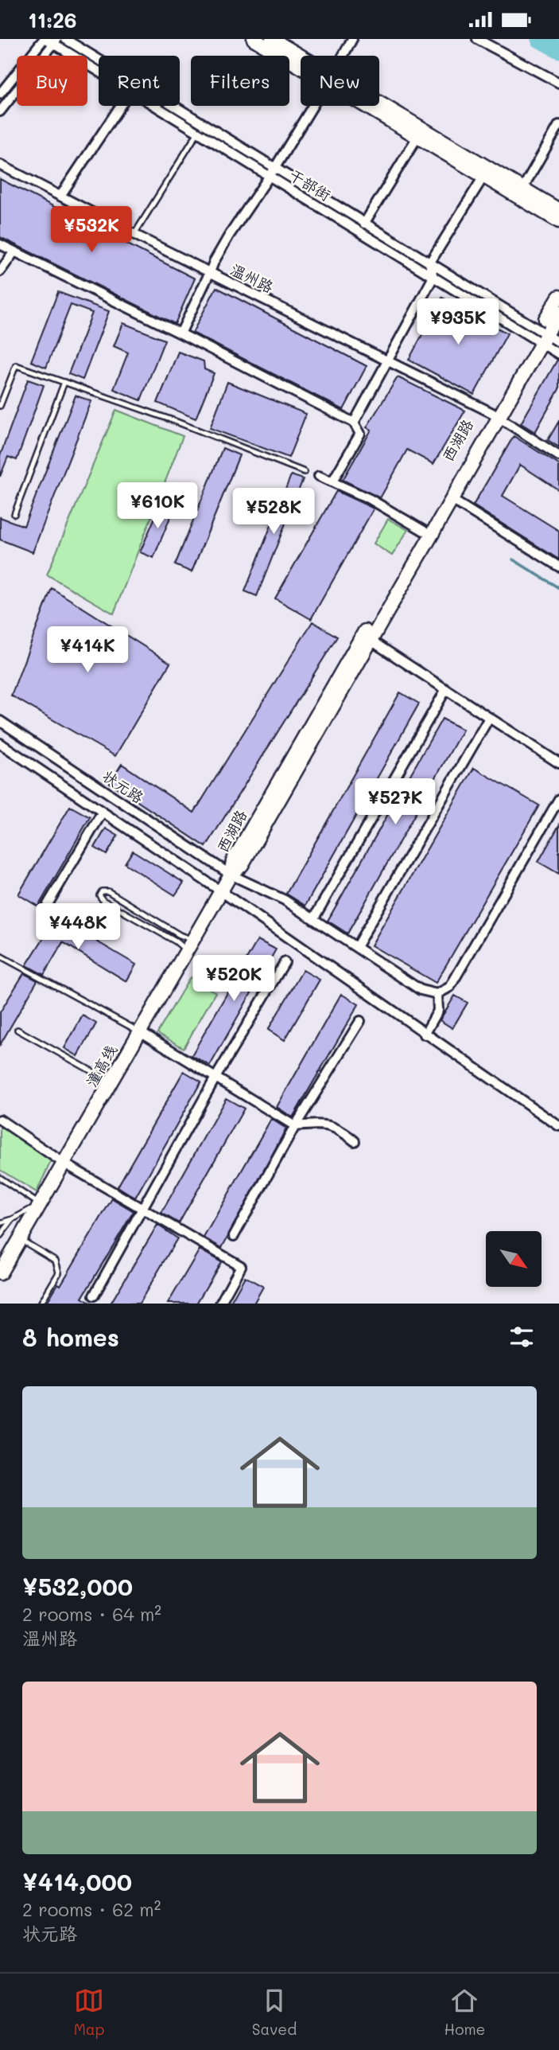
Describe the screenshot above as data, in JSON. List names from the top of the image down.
{
  "streets": {
    "main road": ["西湖路", "潼高线"],
    "street": ["干部街", "温州路", "状元路"]
  },
  "crossings": [
    ["干部街", "西湖路"],
    ["温州路", "西湖路"],
    ["西湖路", "状元路"],
    ["西湖路", "潼高线"],
    ["状元路", "潼高线"]
  ],
  "north": "bottom right",
  "page": {
    "status": "11:26",
    "chip": [
      "Buy",
      "Rent",
      "Filters",
      "New"
    ],
    "price": [
      "¥532K",
      "¥935K",
      "¥610K",
      "¥528K",
      "¥414K",
      "¥527K",
      "¥448K",
      "¥520K"
    ],
    "heading": "8 homes",
    "list": [
      {
        "name": "¥532,000",
        "note": "2 rooms · 64 m² · 温州路"
      },
      {
        "name": "¥414,000",
        "note": "2 rooms · 62 m² · 状元路"
      }
    ],
    "tabs": ["Map", "Saved", "Home"]
  }
}
